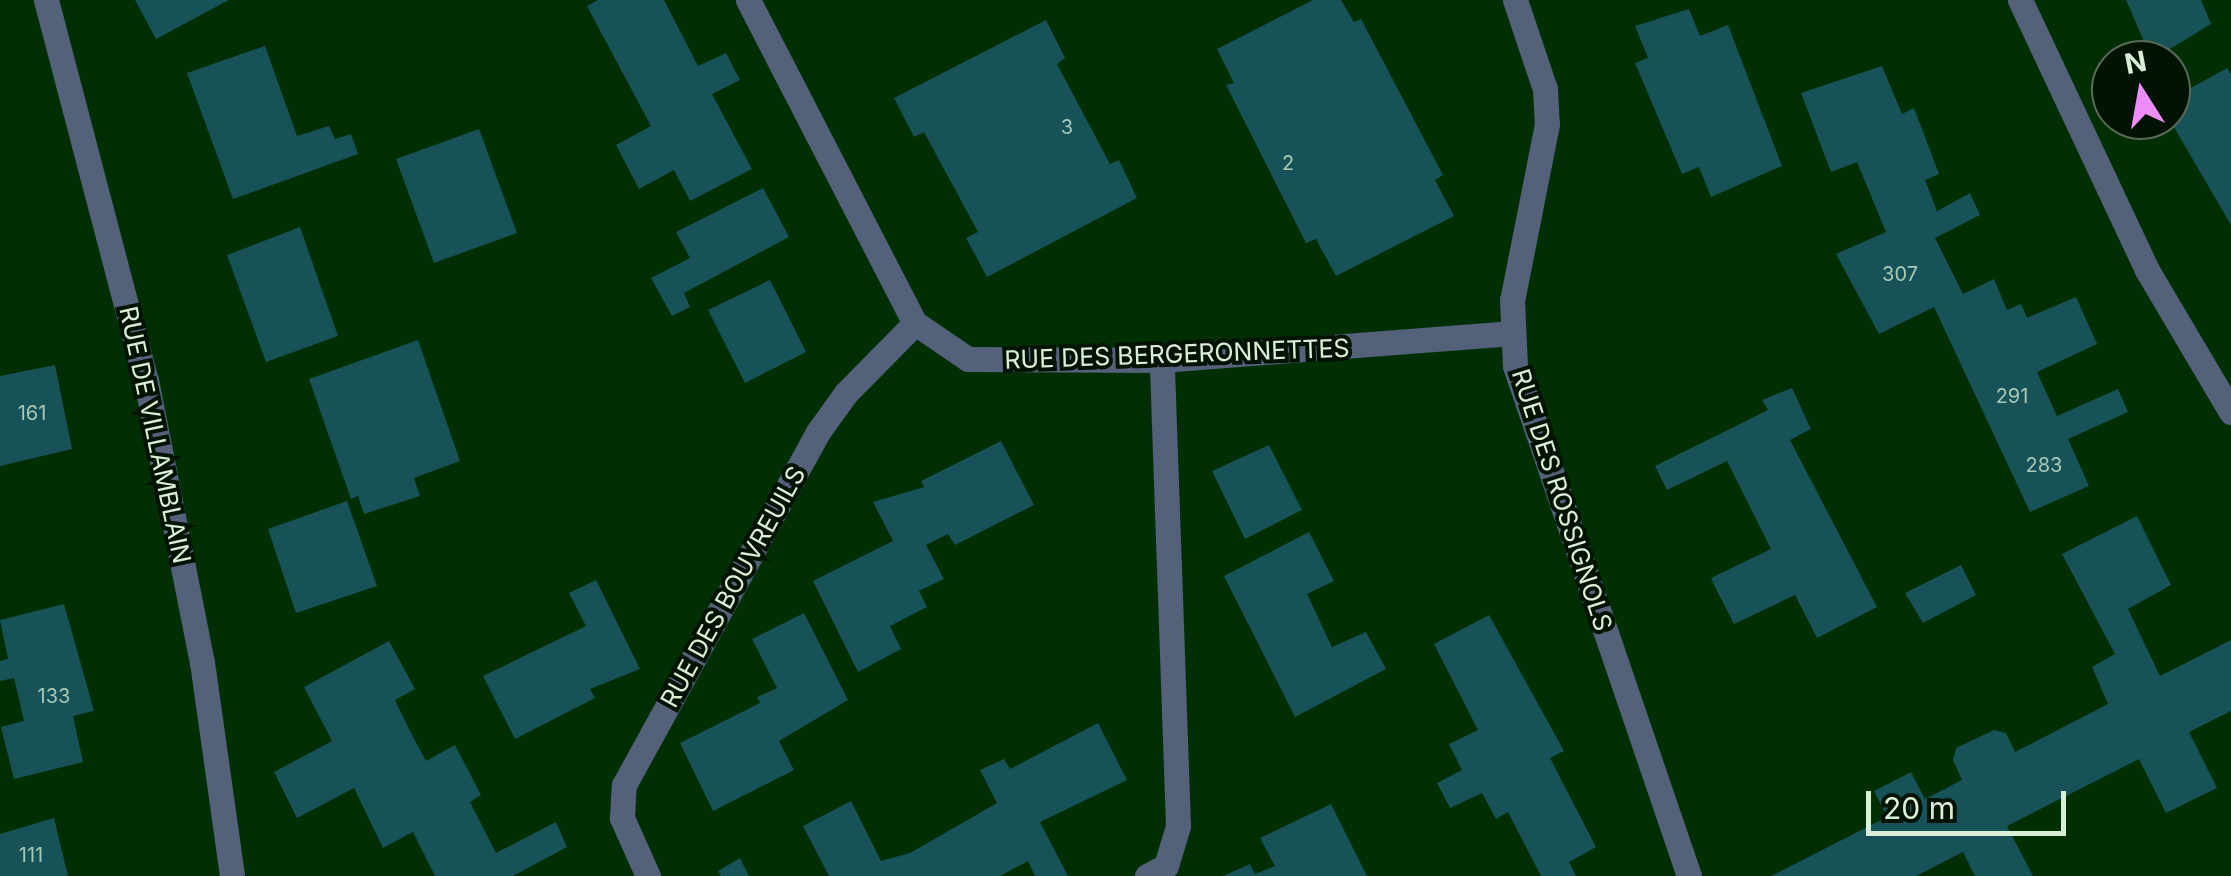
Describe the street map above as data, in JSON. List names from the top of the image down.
{
  "streets": {
    "street": [
      "RUE DES BERGERONNETTES",
      "RUE DE VILLAMBLAIN",
      "RUE DES ROSSIGNOLS",
      "RUE DES BOUVREUILS"
    ]
  },
  "crossings": [
    ["RUE DES BERGERONNETTES", "RUE DES ROSSIGNOLS"],
    ["RUE DES BERGERONNETTES", "RUE DES BOUVREUILS"]
  ],
  "house_numbers": [
    "3",
    "2",
    "307",
    "291",
    "161",
    "283",
    "133",
    "111"
  ],
  "scale_bar": "20 m",
  "north": "top"
}
